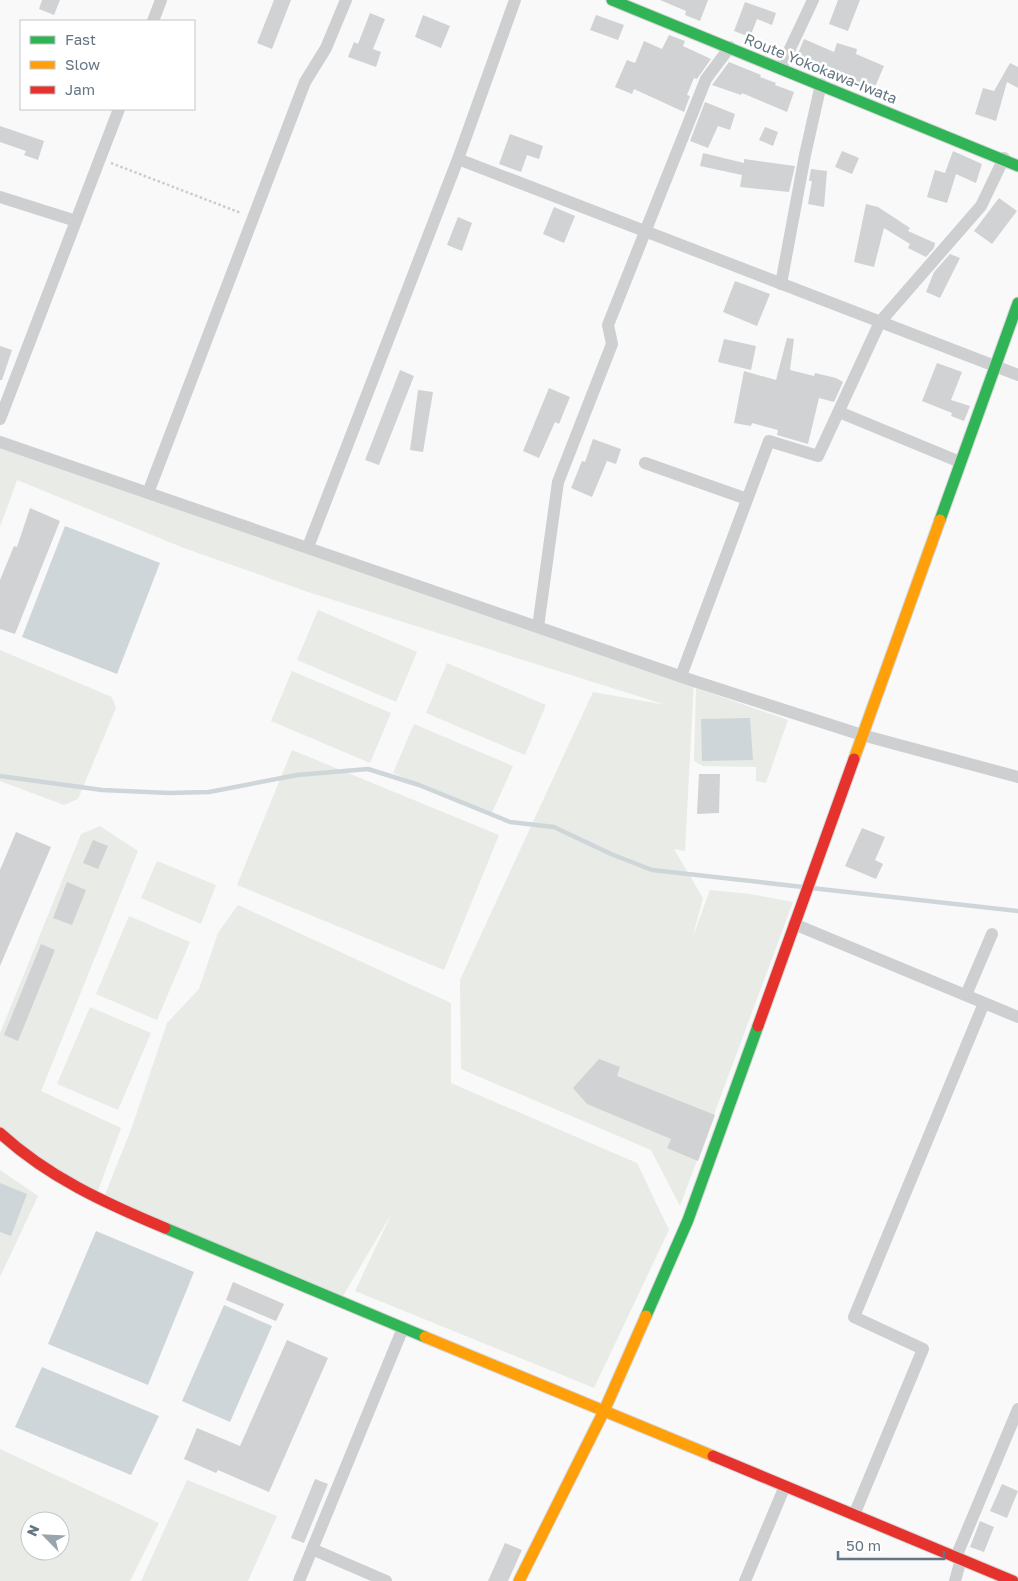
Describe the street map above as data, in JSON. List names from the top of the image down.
{
  "streets": {
    "street": ["Route Yokokawa-Iwata"]
  },
  "legend": ["Fast", "Slow", "Jam"],
  "scale_bar": "50 m",
  "north": "top left"
}
